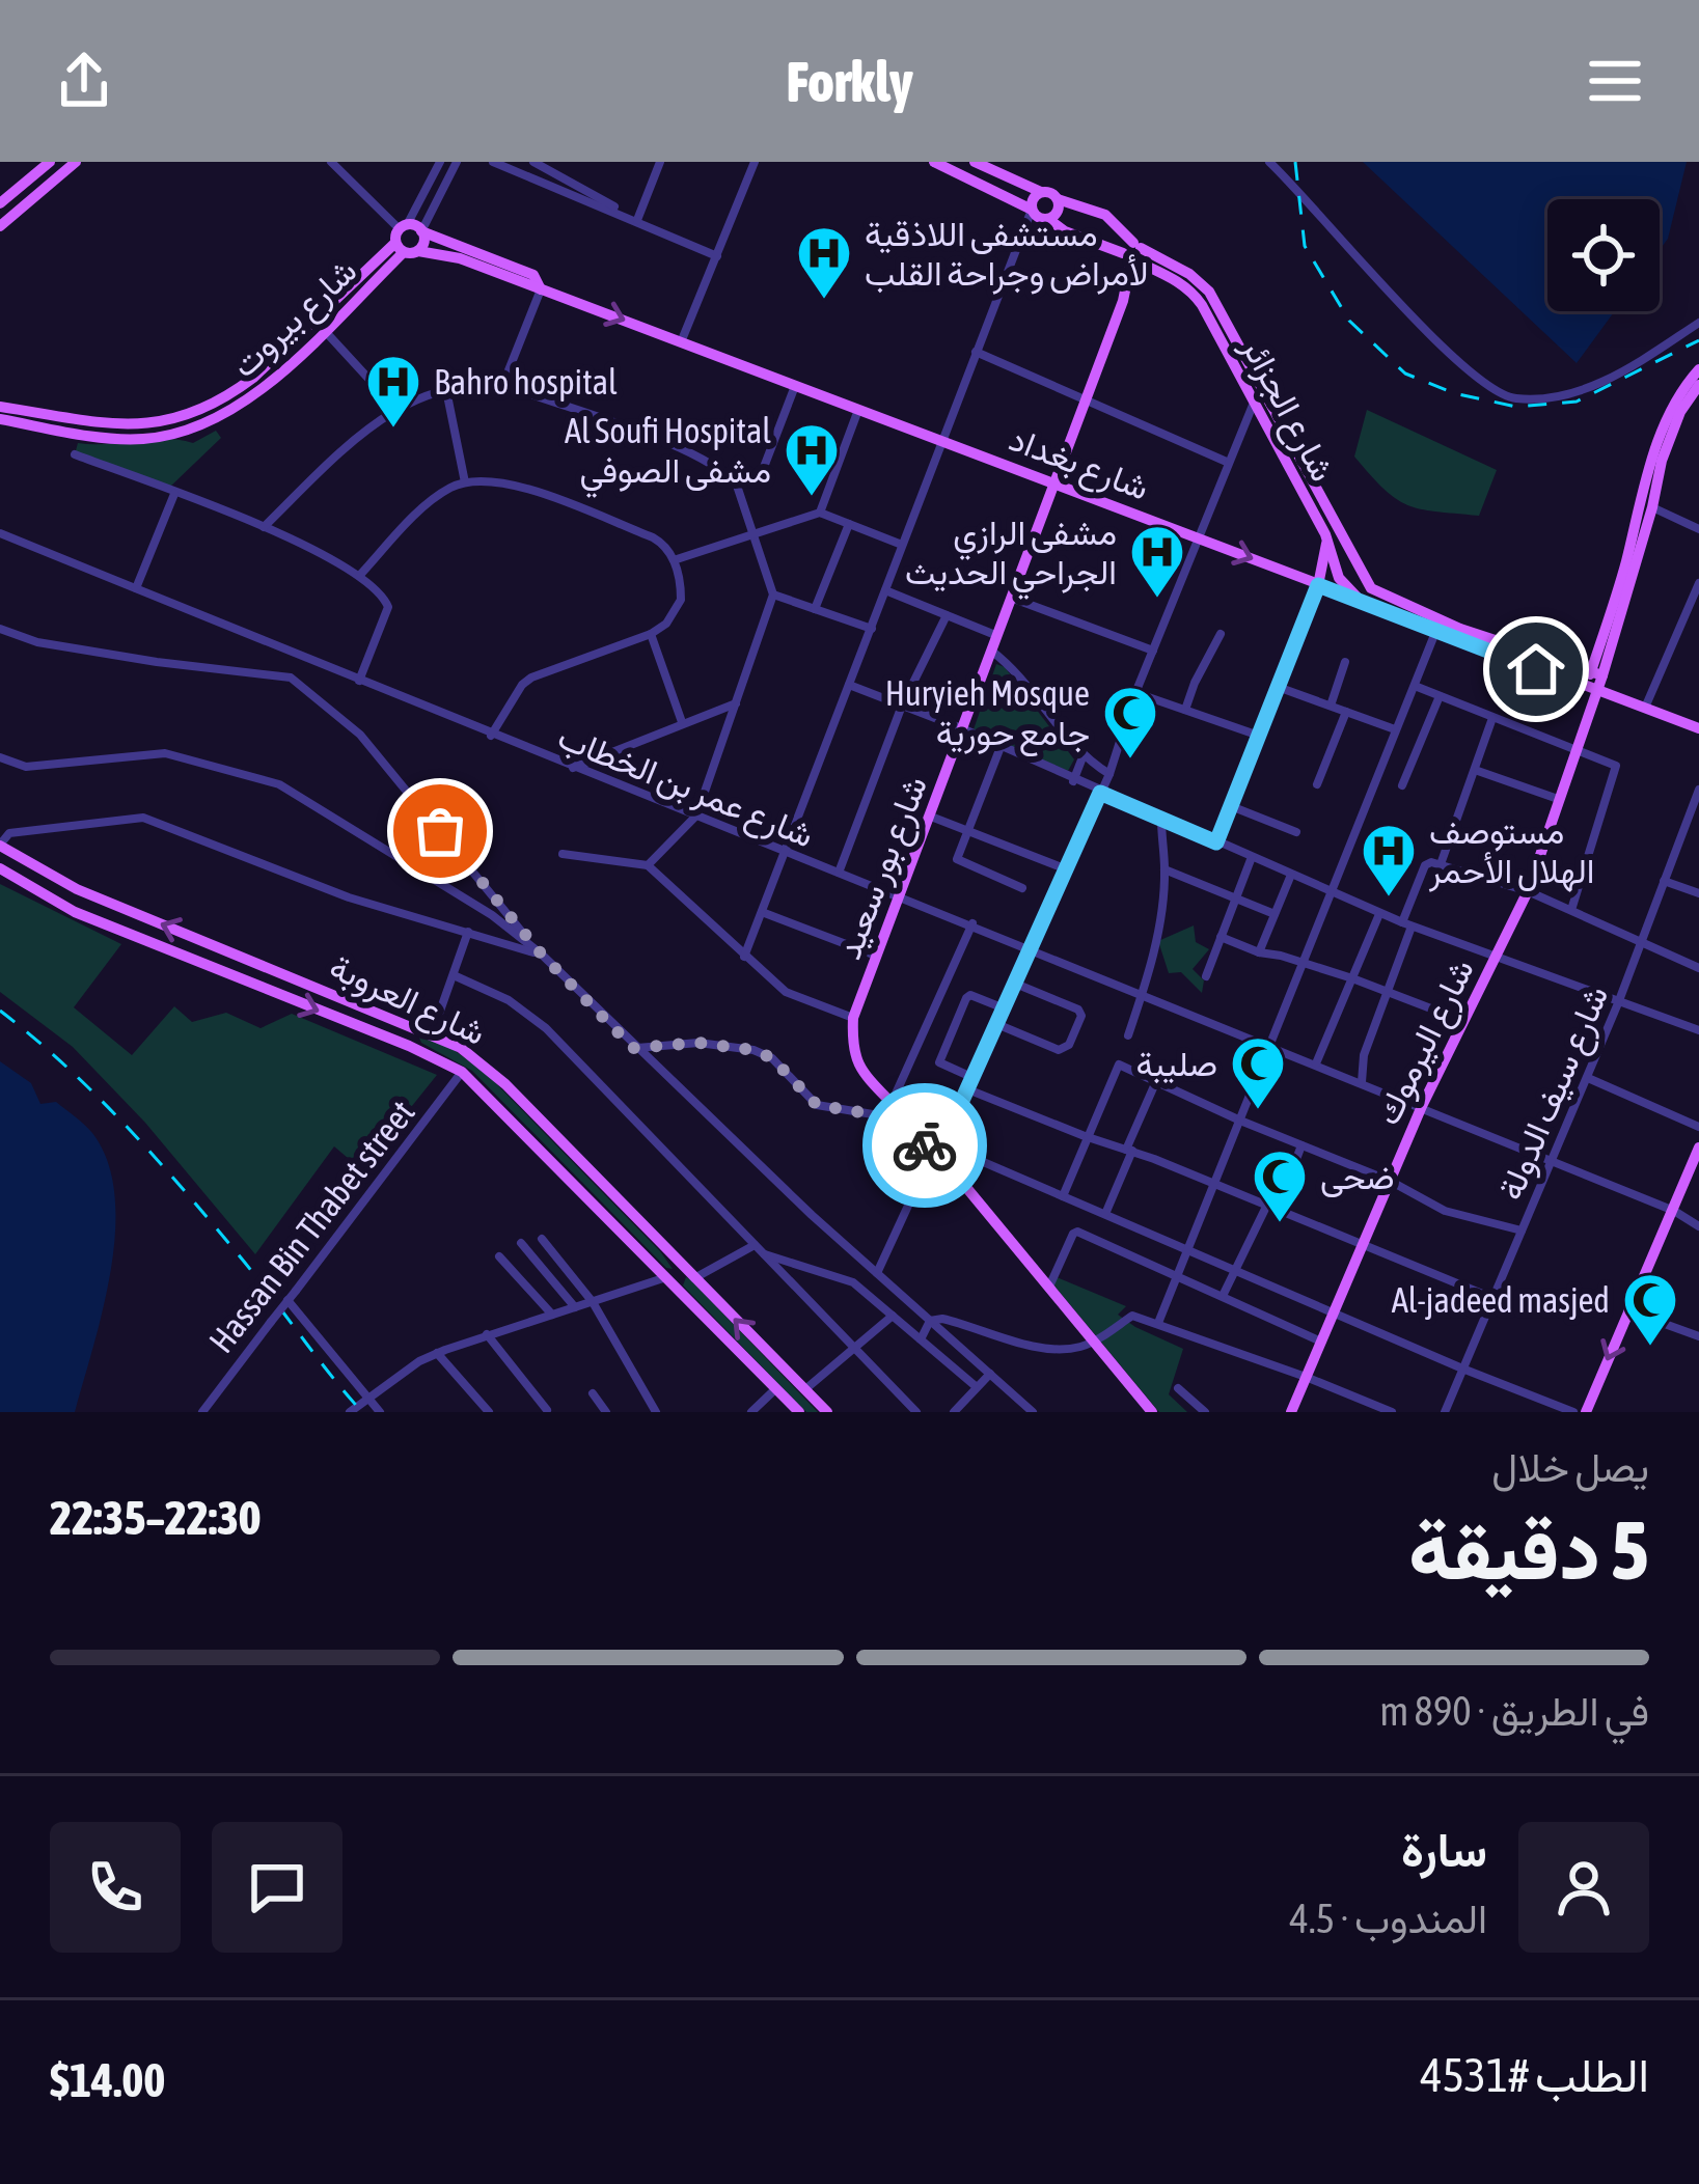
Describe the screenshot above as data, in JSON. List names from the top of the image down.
{
  "streets": {
    "main road": [
      "شارع بيروت",
      "شارع الجزائر",
      "شارع بغداد",
      "شارع بور سعيد",
      "شارع العروبة",
      "شارع اليرموك"
    ],
    "street": ["شارع عمر بن الخطاب", "شارع سيف الدولة", "Hassan Bin Thabet street"]
  },
  "crossings": [
    ["شارع بيروت", "شارع بغداد"],
    ["شارع الجزائر", "شارع بغداد"],
    ["شارع الجزائر", "شارع بور سعيد"],
    ["شارع بغداد", "شارع بور سعيد"],
    ["شارع بغداد", "شارع اليرموك"],
    ["شارع عمر بن الخطاب", "شارع بور سعيد"],
    ["شارع عمر بن الخطاب", "شارع اليرموك"],
    ["شارع عمر بن الخطاب", "شارع سيف الدولة"],
    ["شارع العروبة", "Hassan Bin Thabet street"]
  ],
  "places": {
    "hospital": [
      "مستشفى اللاذقية لأمراض وجراحة القلب",
      "Bahro hospital",
      "Al Soufi Hospital مشفى الصوفي",
      "مشفى الرازي الجراحي الحديث",
      "مستوصف الهلال الأحمر"
    ],
    "mosque": [
      "Huryieh Mosque جامع حورية",
      "صليبة",
      "ضحى",
      "Al-jadeed masjed"
    ]
  },
  "page": {
    "header": "Forkly",
    "heading": ["5 دقيقة", "يصل خلال", "22:30–22:35"],
    "panel": [
      "سارة",
      "المندوب · 4.5",
      "الطلب #4531",
      "$14.00"
    ],
    "bar": "في الطريق · 890 m"
  }
}
